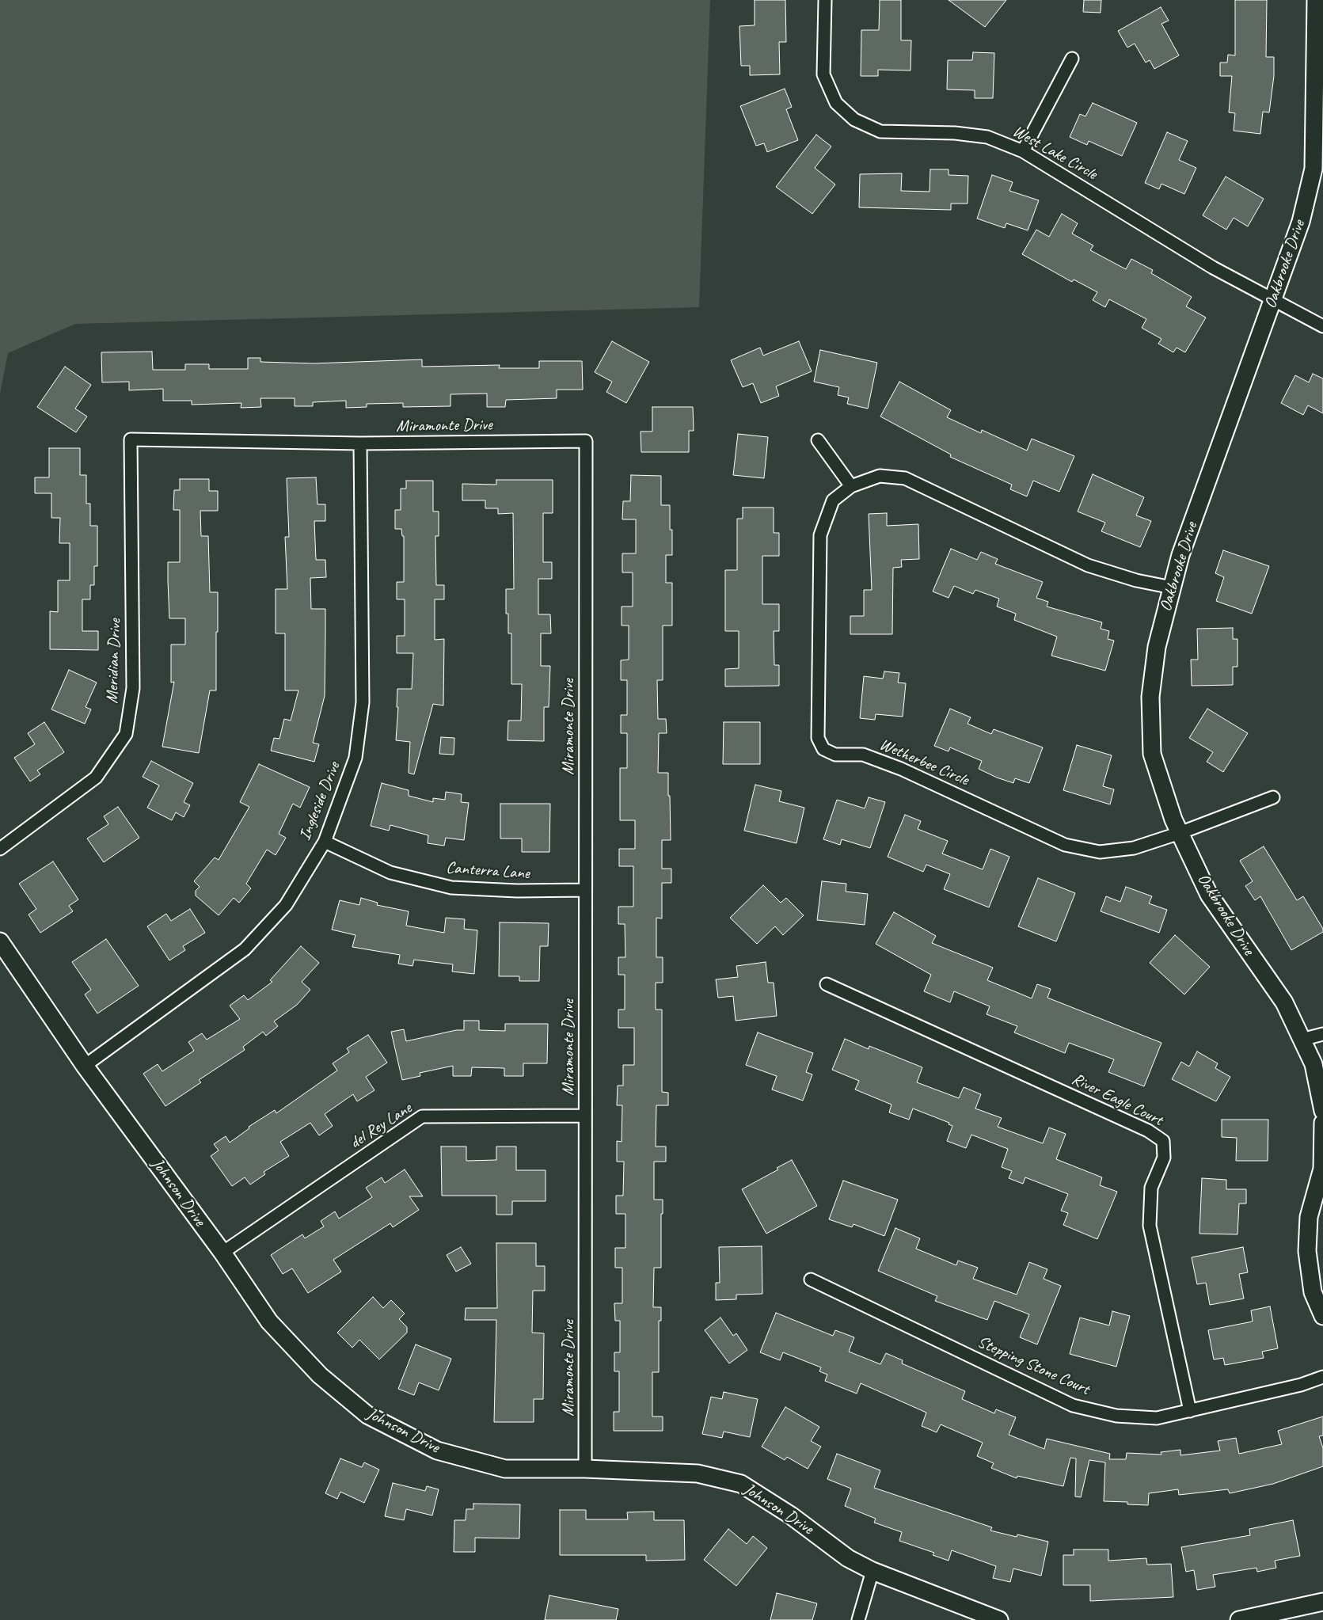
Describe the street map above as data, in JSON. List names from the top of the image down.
{
  "streets": {
    "street": [
      "West Lake Circle",
      "Oakbrooke Drive",
      "Miramonte Drive",
      "Meridian Drive",
      "Wetherbee Circle",
      "Ingleside Drive",
      "Canterra Lane",
      "River Eagle Court",
      "del Rey Lane",
      "Johnson Drive",
      "Stepping Stone Court"
    ]
  },
  "crossings": [
    ["West Lake Circle", "Oakbrooke Drive"],
    ["Oakbrooke Drive", "Wetherbee Circle"],
    ["Miramonte Drive", "Meridian Drive"],
    ["Miramonte Drive", "Ingleside Drive"],
    ["Miramonte Drive", "Canterra Lane"],
    ["Miramonte Drive", "del Rey Lane"],
    ["Miramonte Drive", "Johnson Drive"],
    ["Ingleside Drive", "Canterra Lane"],
    ["Ingleside Drive", "Johnson Drive"],
    ["River Eagle Court", "Stepping Stone Court"],
    ["del Rey Lane", "Johnson Drive"]
  ]
}
